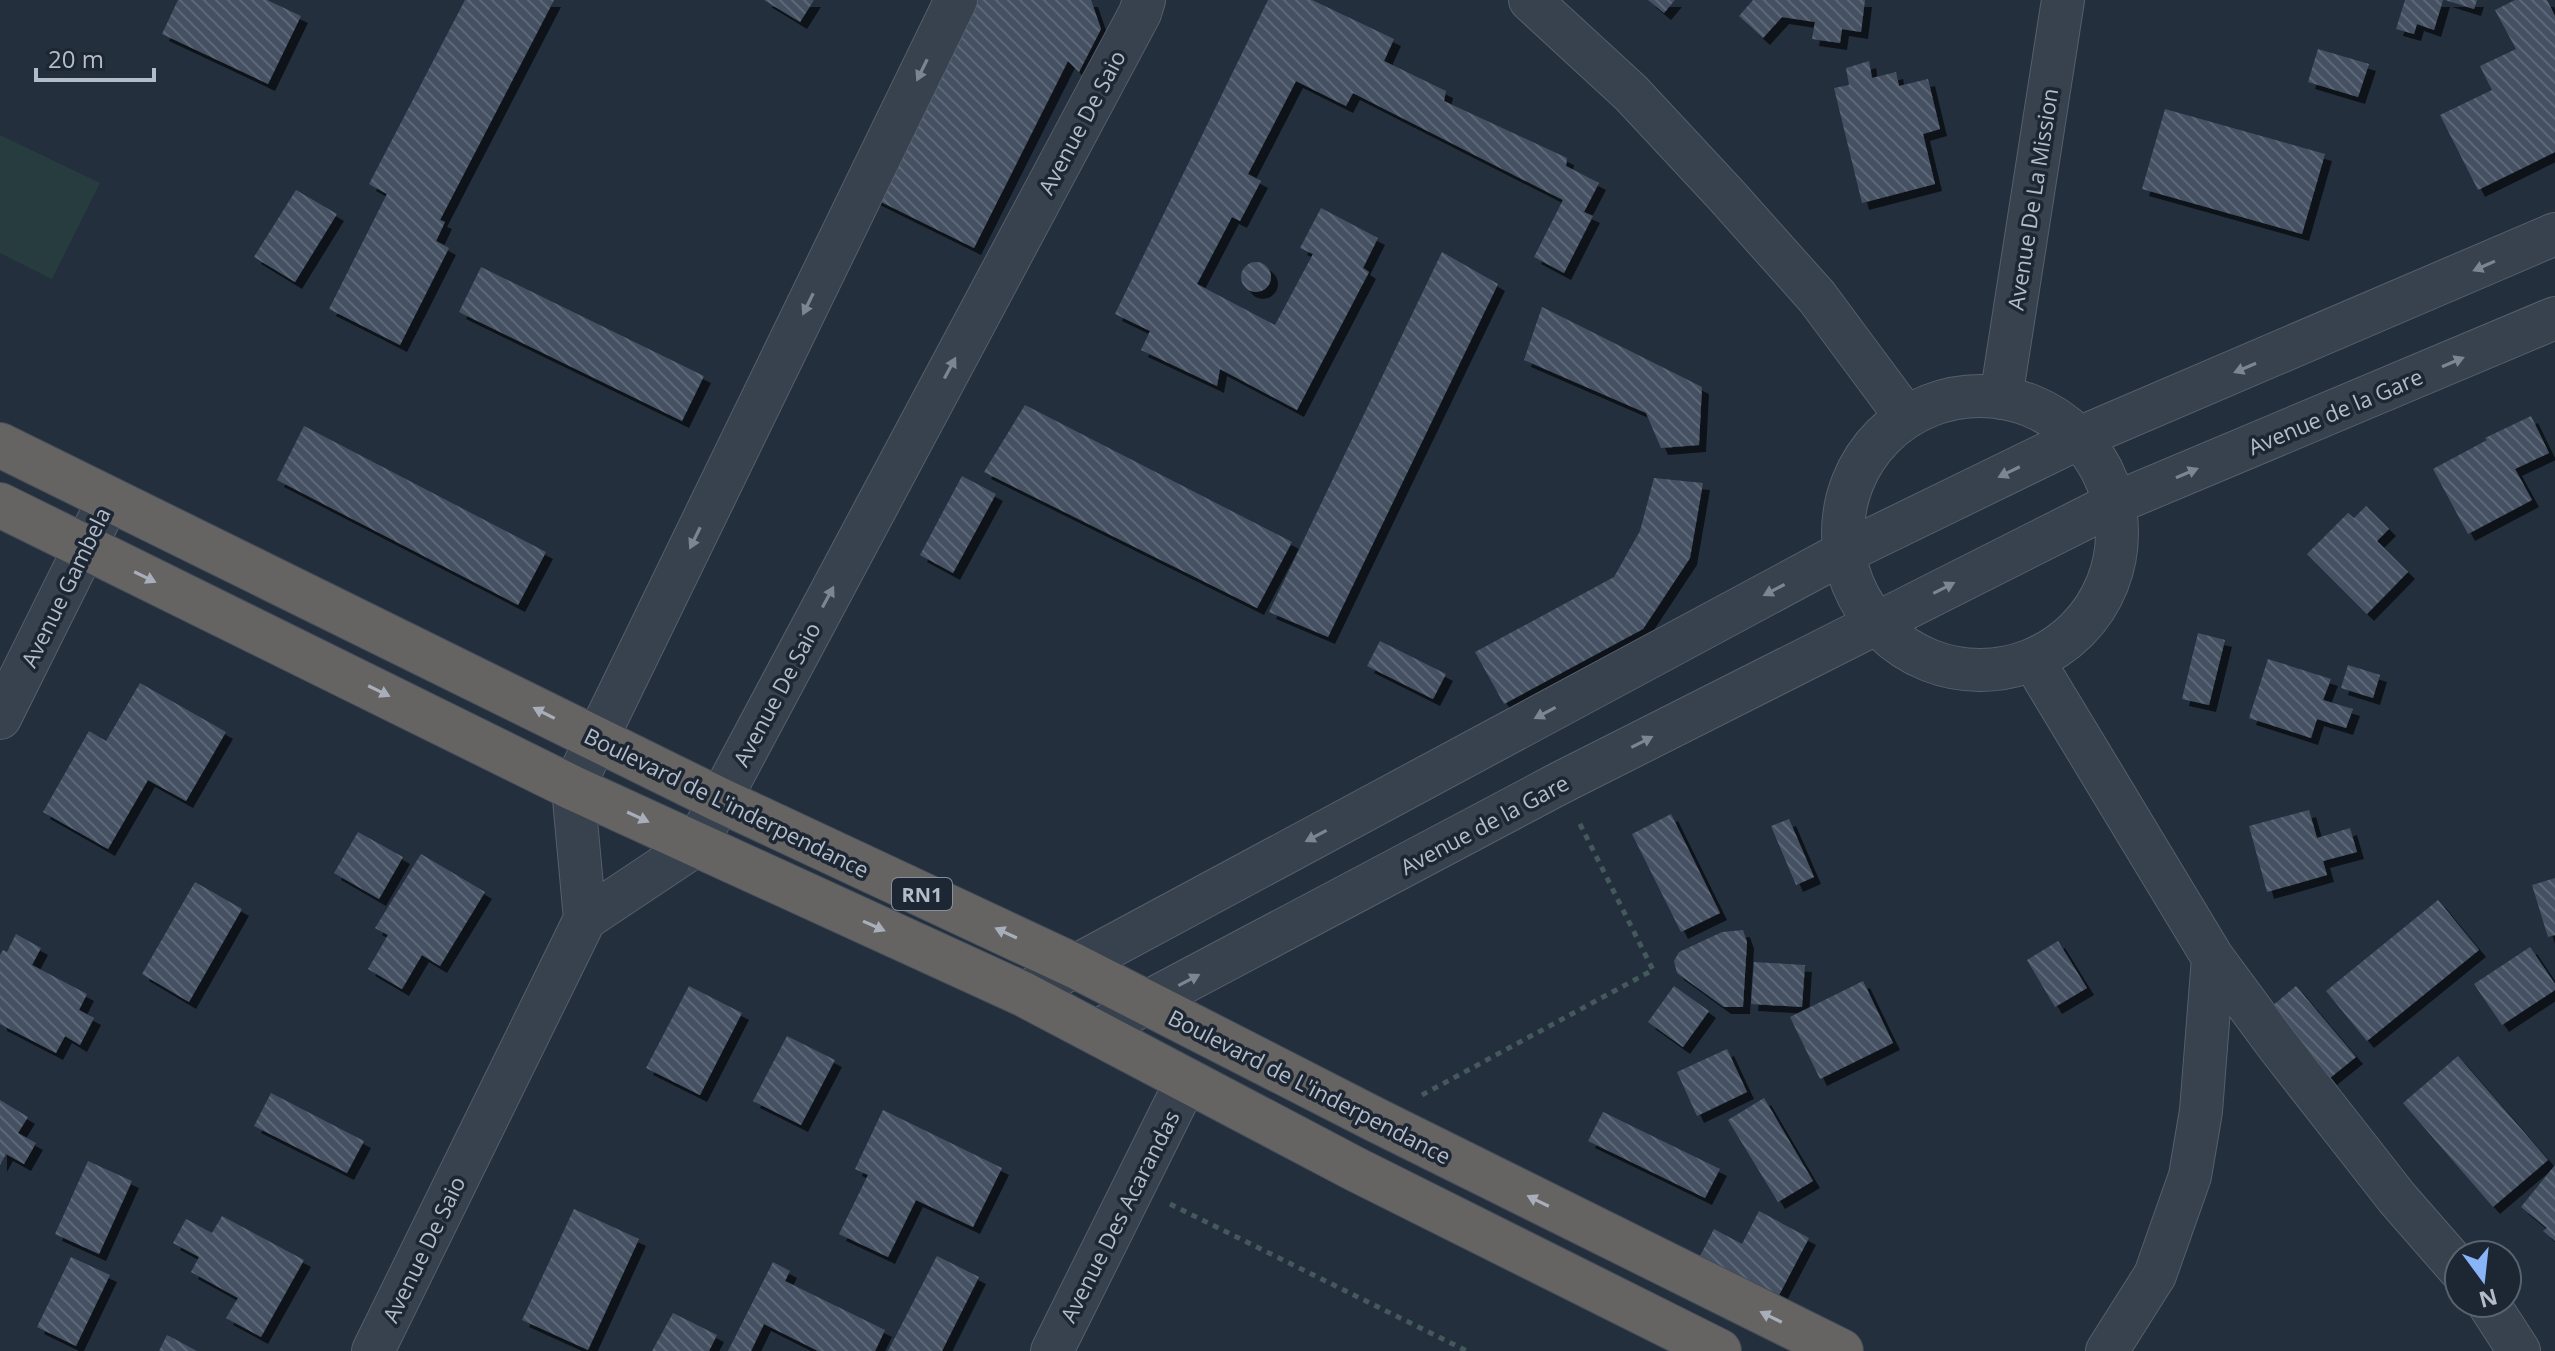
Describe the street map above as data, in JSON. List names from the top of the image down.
{
  "streets": {
    "highway": ["Boulevard de L'inderpendance", "RN1"],
    "street": [
      "Avenue De Saio",
      "Avenue De La Mission",
      "Avenue de la Gare",
      "Avenue Gambela",
      "Avenue Des Acarandas"
    ]
  },
  "crossings": [
    ["Avenue De Saio", "Boulevard de L'inderpendance"],
    ["Avenue De Saio", "RN1"],
    ["Avenue de la Gare", "Boulevard de L'inderpendance"],
    ["Avenue de la Gare", "RN1"],
    ["Avenue Gambela", "Boulevard de L'inderpendance"],
    ["Avenue Gambela", "RN1"],
    ["RN1", "Avenue Des Acarandas"]
  ],
  "scale_bar": "20 m",
  "north": "bottom"
}
